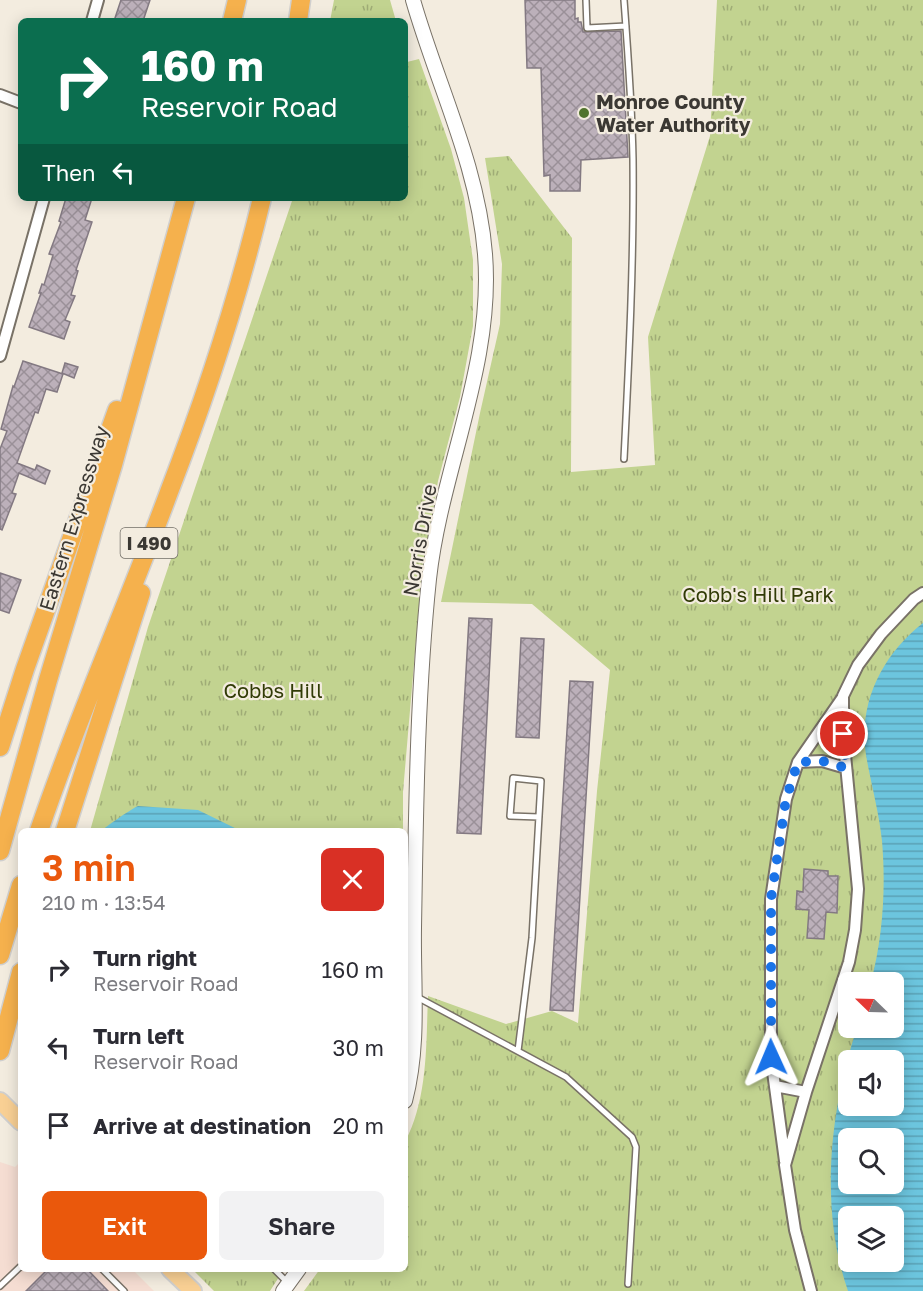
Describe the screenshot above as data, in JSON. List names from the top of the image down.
{
  "streets": {
    "highway": ["Eastern Expressway", "I 490"],
    "street": ["Norris Drive"]
  },
  "parks": ["Cobb's Hill Park", "Cobbs Hill"],
  "places": ["Monroe County Water Authority"],
  "north": "top left",
  "page": {
    "turn": ["160 m", "Reservoir Road"],
    "then": "Then",
    "heading": ["3 min", "210 m · 13:54"],
    "list": [
      {
        "name": "Turn right",
        "note": "Reservoir Road",
        "value": "160 m"
      },
      {
        "name": "Turn left",
        "note": "Reservoir Road",
        "value": "30 m"
      },
      {
        "name": "Arrive at destination",
        "value": "20 m"
      }
    ],
    "buttons": ["Exit", "Share"]
  }
}
